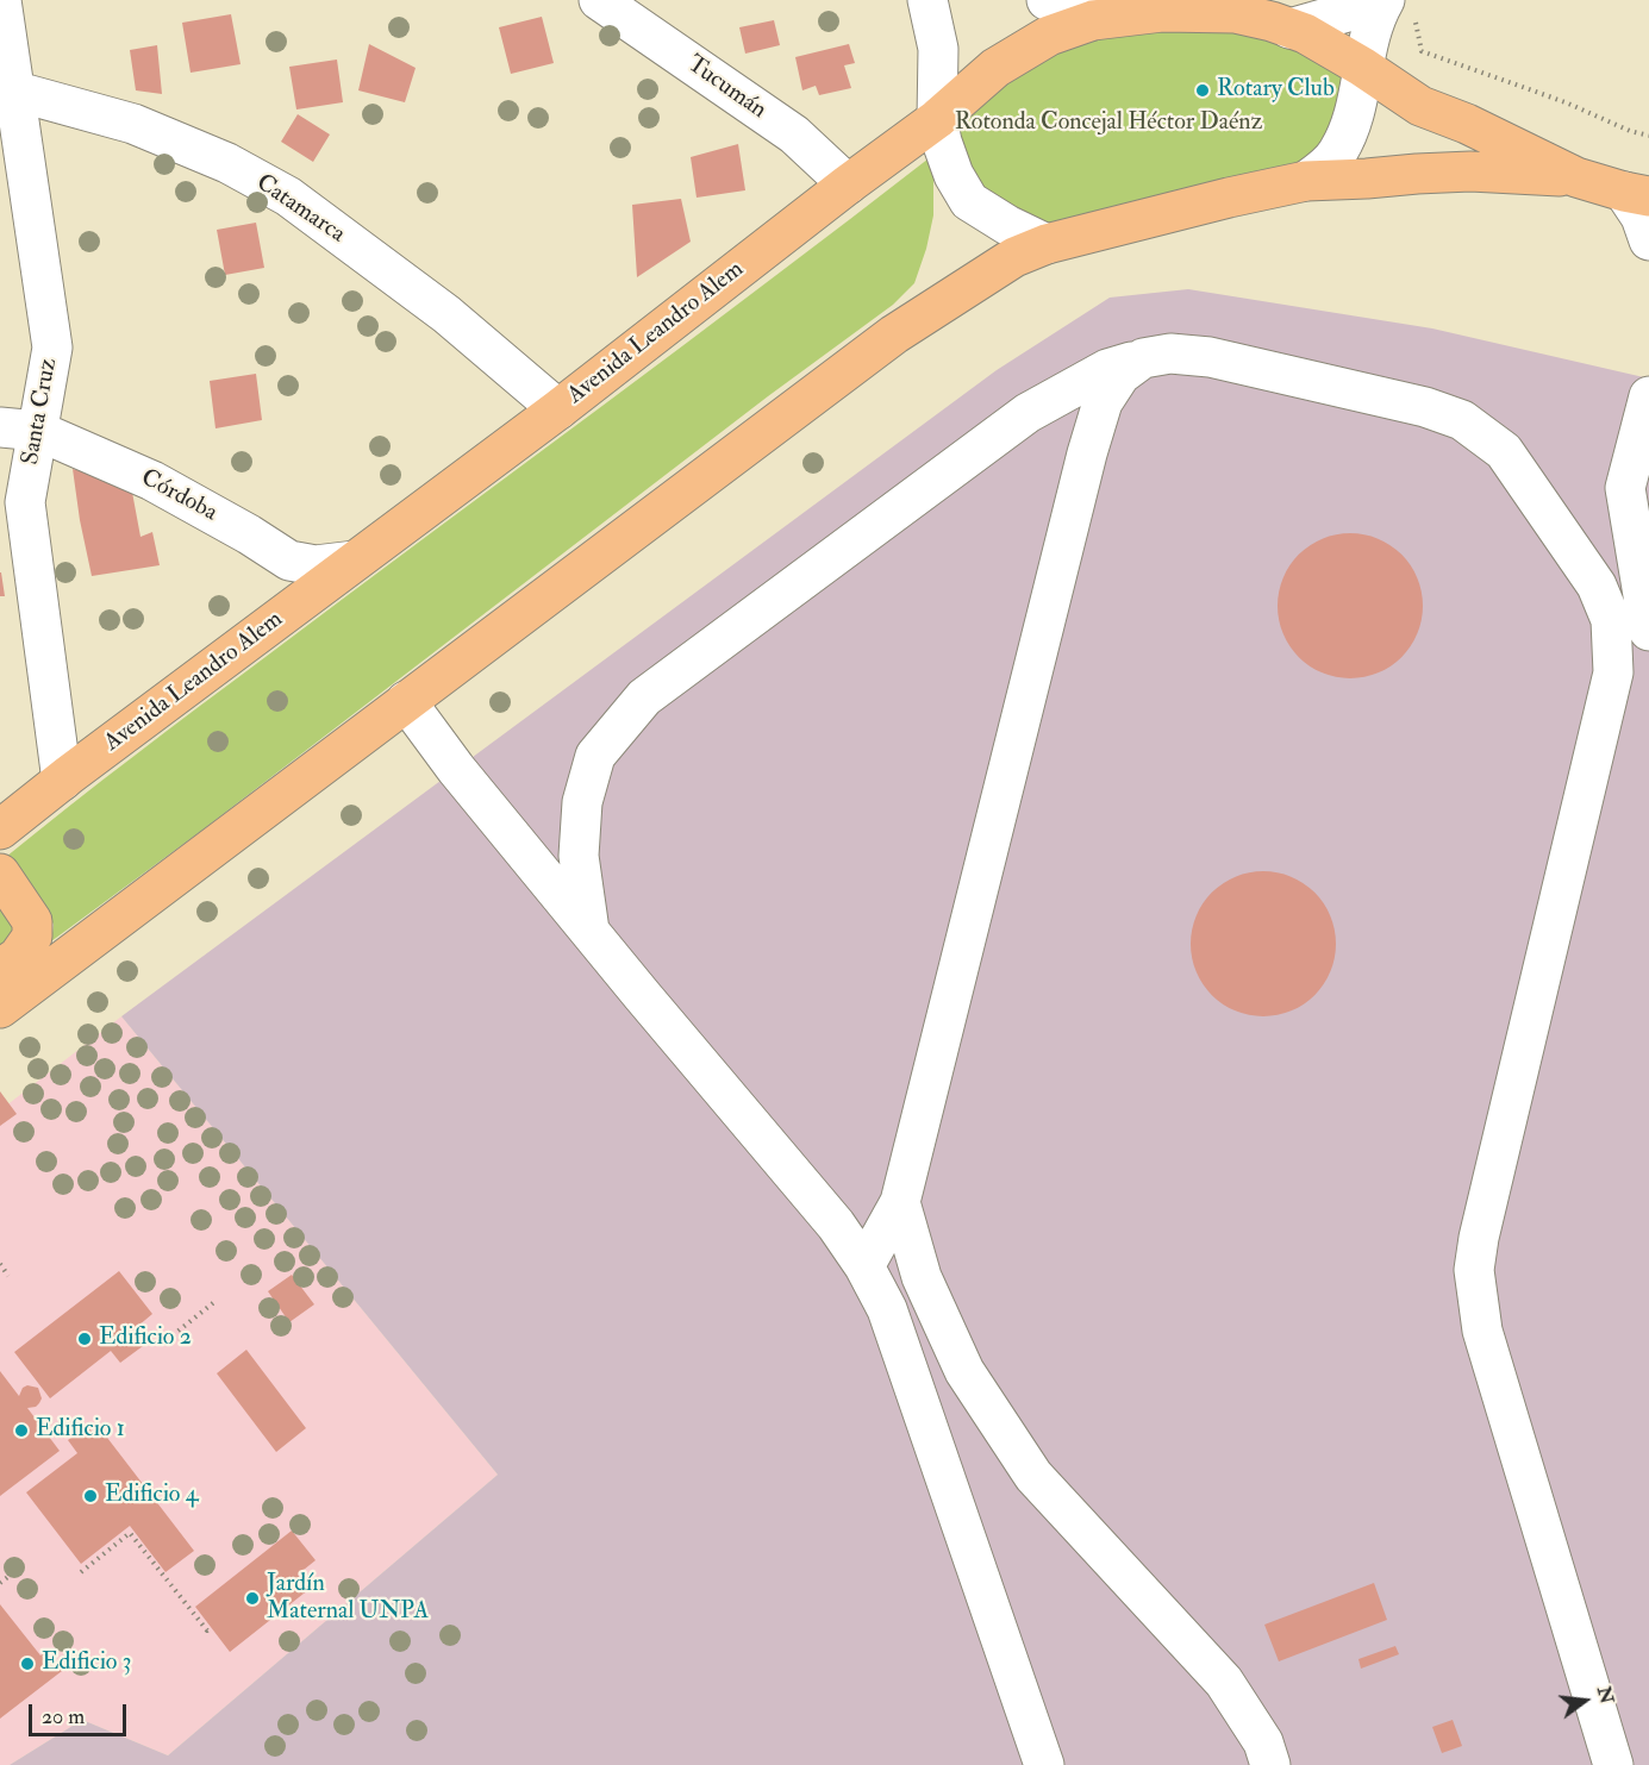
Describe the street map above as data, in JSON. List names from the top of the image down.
{
  "streets": {
    "highway": ["Avenida Leandro Alem"],
    "street": [
      "Tucumán",
      "Catamarca",
      "Santa Cruz",
      "Córdoba"
    ]
  },
  "crossings": [
    ["Tucumán", "Avenida Leandro Alem"],
    ["Catamarca", "Avenida Leandro Alem"],
    ["Catamarca", "Santa Cruz"],
    ["Avenida Leandro Alem", "Santa Cruz"],
    ["Avenida Leandro Alem", "Córdoba"],
    ["Santa Cruz", "Córdoba"]
  ],
  "parks": ["Rotonda Concejal Héctor Daénz"],
  "places": [
    "Rotary Club",
    "Edificio 2",
    "Edificio 1",
    "Edificio 4",
    "Jardín Maternal UNPA",
    "Edificio 3"
  ],
  "scale_bar": "20 m",
  "north": "right"
}
